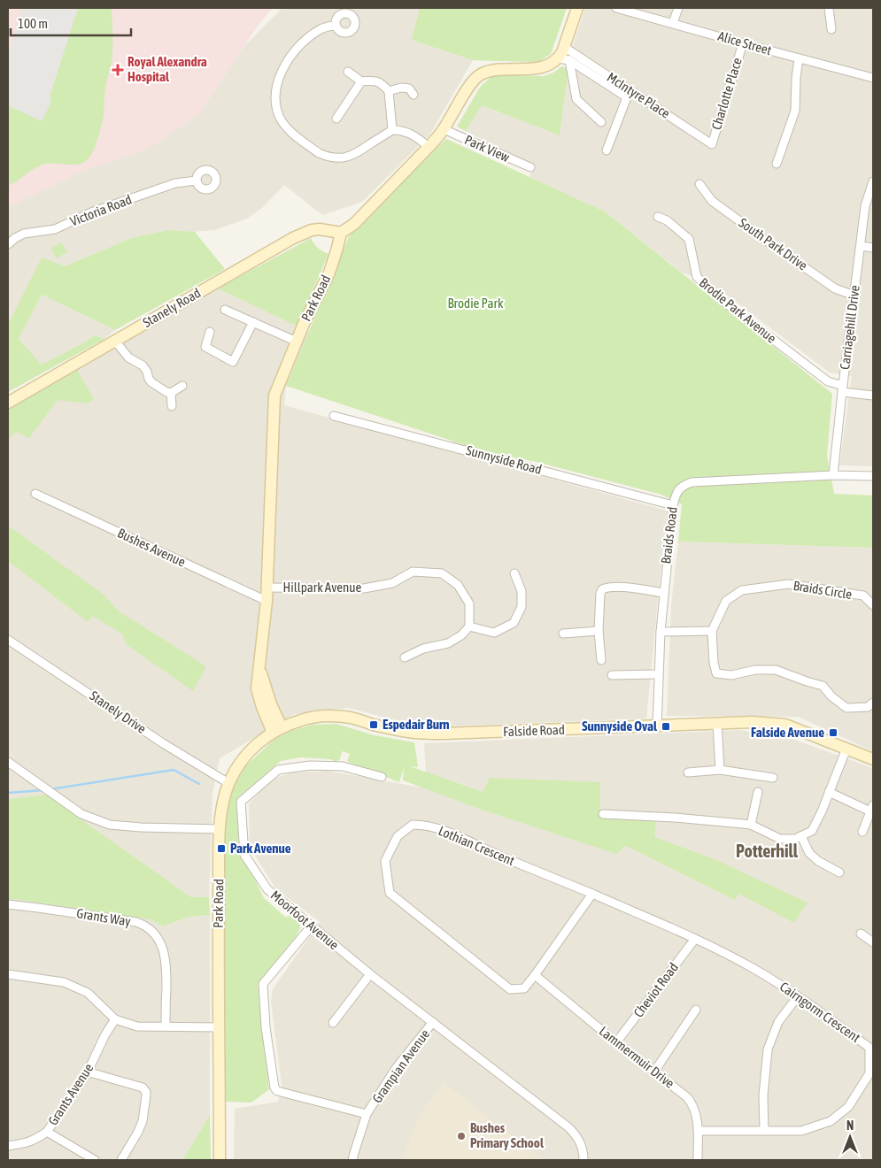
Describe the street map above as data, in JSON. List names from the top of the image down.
{
  "streets": {
    "street": [
      "Alice Street",
      "Charlotte Place",
      "McIntyre Place",
      "Park View",
      "Victoria Road",
      "South Park Drive",
      "Park Road",
      "Stanely Road",
      "Brodie Park Avenue",
      "Carriagehill Drive",
      "Sunnyside Road",
      "Braids Road",
      "Bushes Avenue",
      "Hillpark Avenue",
      "Braids Circle",
      "Stanely Drive",
      "Falside Road",
      "Lothian Crescent",
      "Grants Way",
      "Moorfoot Avenue",
      "Cheviot Road",
      "Cairngorm Crescent",
      "Lammermuir Drive",
      "Grampian Avenue",
      "Grants Avenue"
    ]
  },
  "crossings": [
    ["Alice Street", "Charlotte Place"],
    ["Charlotte Place", "McIntyre Place"],
    ["South Park Drive", "Carriagehill Drive"],
    ["Park Road", "Stanely Road"],
    ["Park Road", "Bushes Avenue"],
    ["Park Road", "Hillpark Avenue"],
    ["Park Road", "Stanely Drive"],
    ["Park Road", "Falside Road"],
    ["Brodie Park Avenue", "Carriagehill Drive"],
    ["Carriagehill Drive", "Braids Road"],
    ["Sunnyside Road", "Braids Road"],
    ["Braids Road", "Falside Road"],
    ["Lothian Crescent", "Cairngorm Crescent"],
    ["Lothian Crescent", "Lammermuir Drive"],
    ["Moorfoot Avenue", "Grampian Avenue"],
    ["Cheviot Road", "Cairngorm Crescent"],
    ["Cheviot Road", "Lammermuir Drive"],
    ["Cairngorm Crescent", "Lammermuir Drive"]
  ],
  "districts": ["Potterhill"],
  "parks": ["Brodie Park"],
  "places": {
    "health": ["Royal Alexandra Hospital"],
    "transit": [
      "Espedair Burn",
      "Sunnyside Oval",
      "Falside Avenue",
      "Park Avenue"
    ],
    "other": ["Bushes Primary School"]
  },
  "scale_bar": "100 m",
  "north": "top"
}
